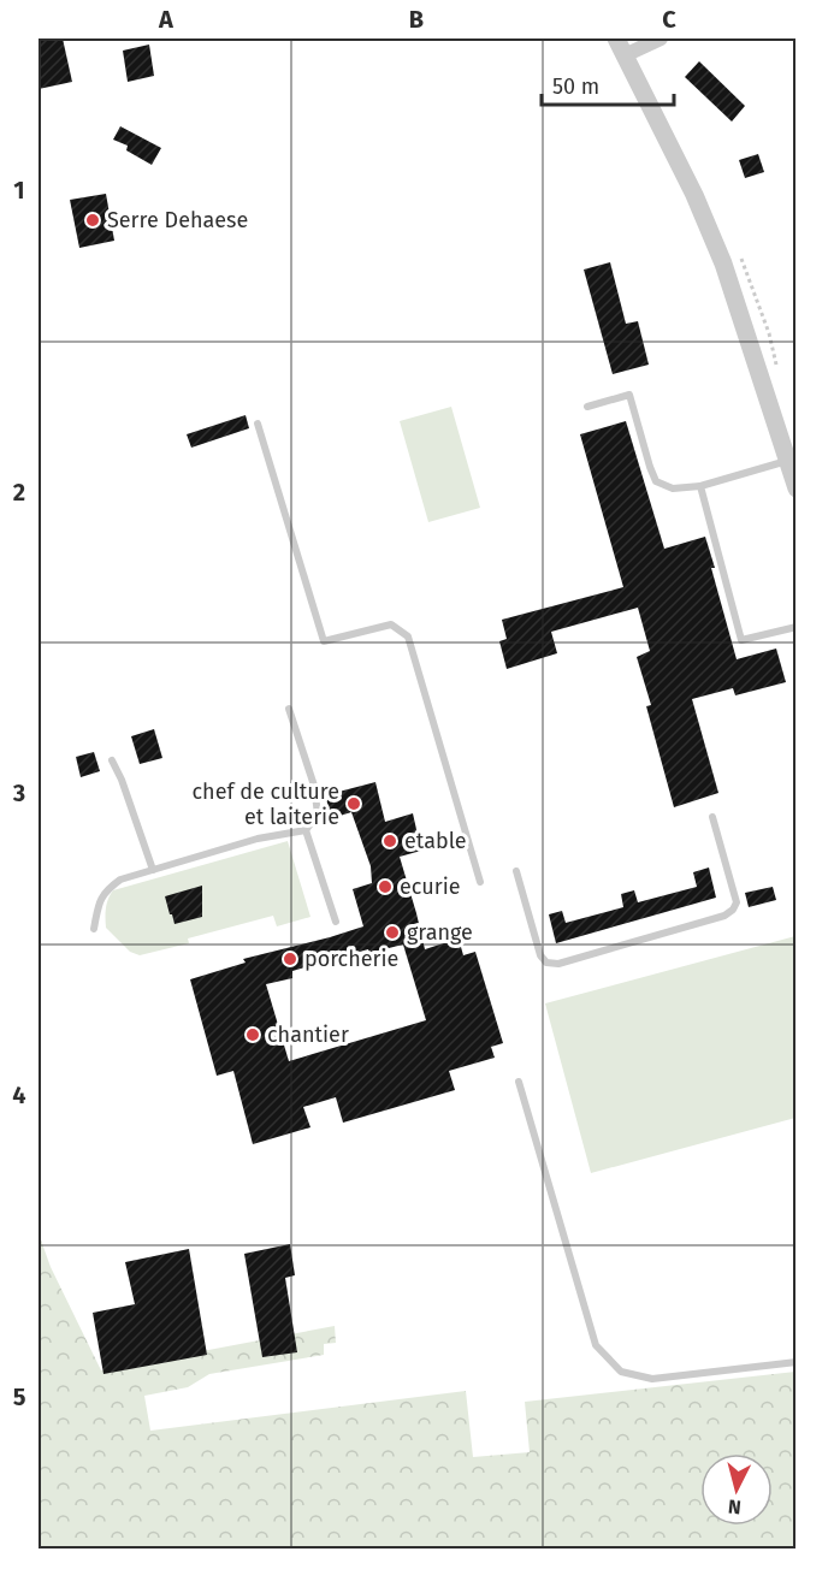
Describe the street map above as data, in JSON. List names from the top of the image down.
{
  "places": [
    "Serre Dehaese",
    "chef de culture et laiterie",
    "etable",
    "ecurie",
    "grange",
    "porcherie",
    "chantier"
  ],
  "scale_bar": "50 m",
  "north": "bottom",
  "grid": {
    "columns": ["A", "B", "C"],
    "rows": [
      "1",
      "2",
      "3",
      "4",
      "5"
    ]
  }
}
